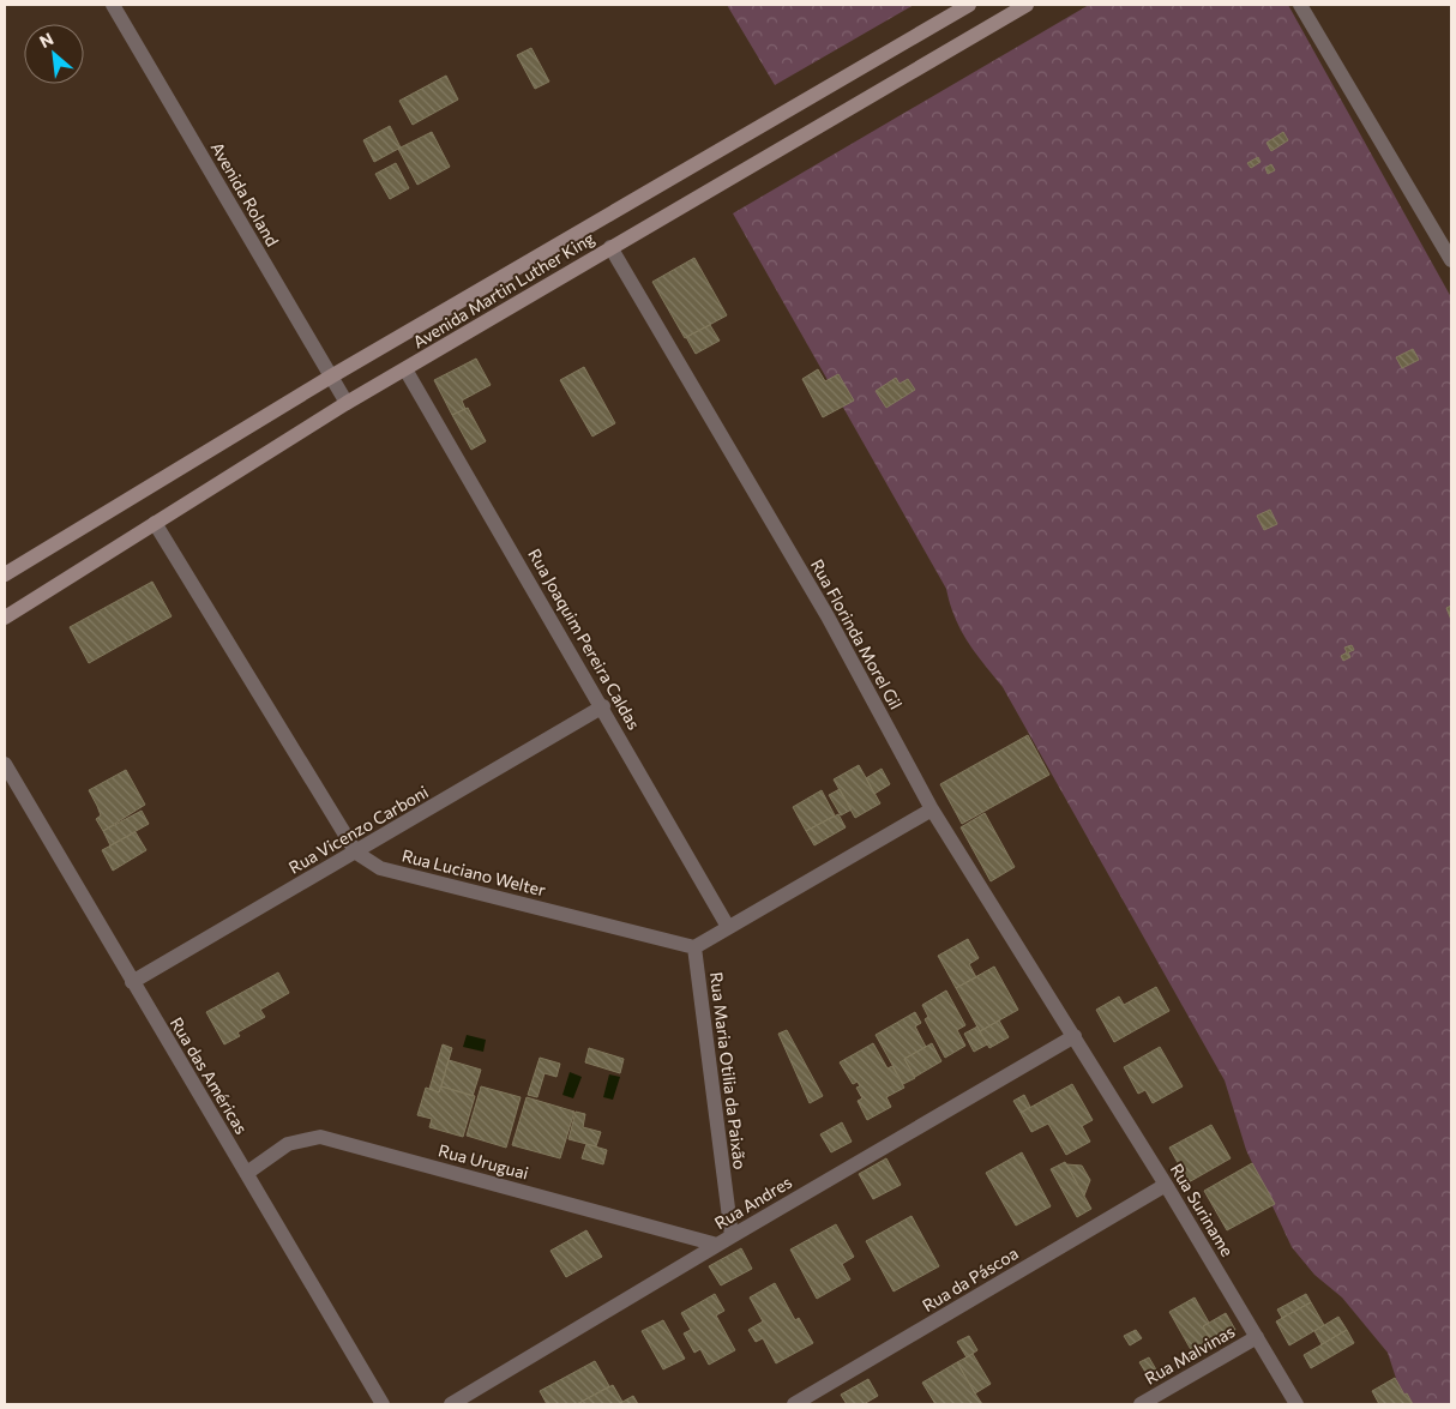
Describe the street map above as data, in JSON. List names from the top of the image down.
{
  "streets": {
    "main road": ["Avenida Martin Luther King"],
    "street": [
      "Avenida Roland",
      "Rua Florinda Morel Gil",
      "Rua Joaquim Pereira Caldas",
      "Rua Vicenzo Carboni",
      "Rua Luciano Welter",
      "Rua Maria Otilia da Paixão",
      "Rua das Américas",
      "Rua Uruguai",
      "Rua Andres",
      "Rua Suriname",
      "Rua da Páscoa",
      "Rua Malvinas"
    ]
  },
  "crossings": [
    ["Avenida Roland", "Avenida Martin Luther King"],
    ["Avenida Martin Luther King", "Rua Florinda Morel Gil"],
    ["Avenida Martin Luther King", "Rua Joaquim Pereira Caldas"],
    ["Avenida Martin Luther King", "Rua Luciano Welter"],
    ["Rua Florinda Morel Gil", "Rua Andres"],
    ["Rua Florinda Morel Gil", "Rua Suriname"],
    ["Rua Joaquim Pereira Caldas", "Rua Vicenzo Carboni"],
    ["Rua Vicenzo Carboni", "Rua Luciano Welter"],
    ["Rua Vicenzo Carboni", "Rua das Américas"],
    ["Rua Luciano Welter", "Rua Maria Otilia da Paixão"],
    ["Rua Maria Otilia da Paixão", "Rua Uruguai"],
    ["Rua Maria Otilia da Paixão", "Rua Andres"],
    ["Rua das Américas", "Rua Uruguai"],
    ["Rua Uruguai", "Rua Andres"],
    ["Rua Andres", "Rua Suriname"],
    ["Rua Suriname", "Rua da Páscoa"],
    ["Rua Suriname", "Rua Malvinas"]
  ],
  "north": "top left"
}
